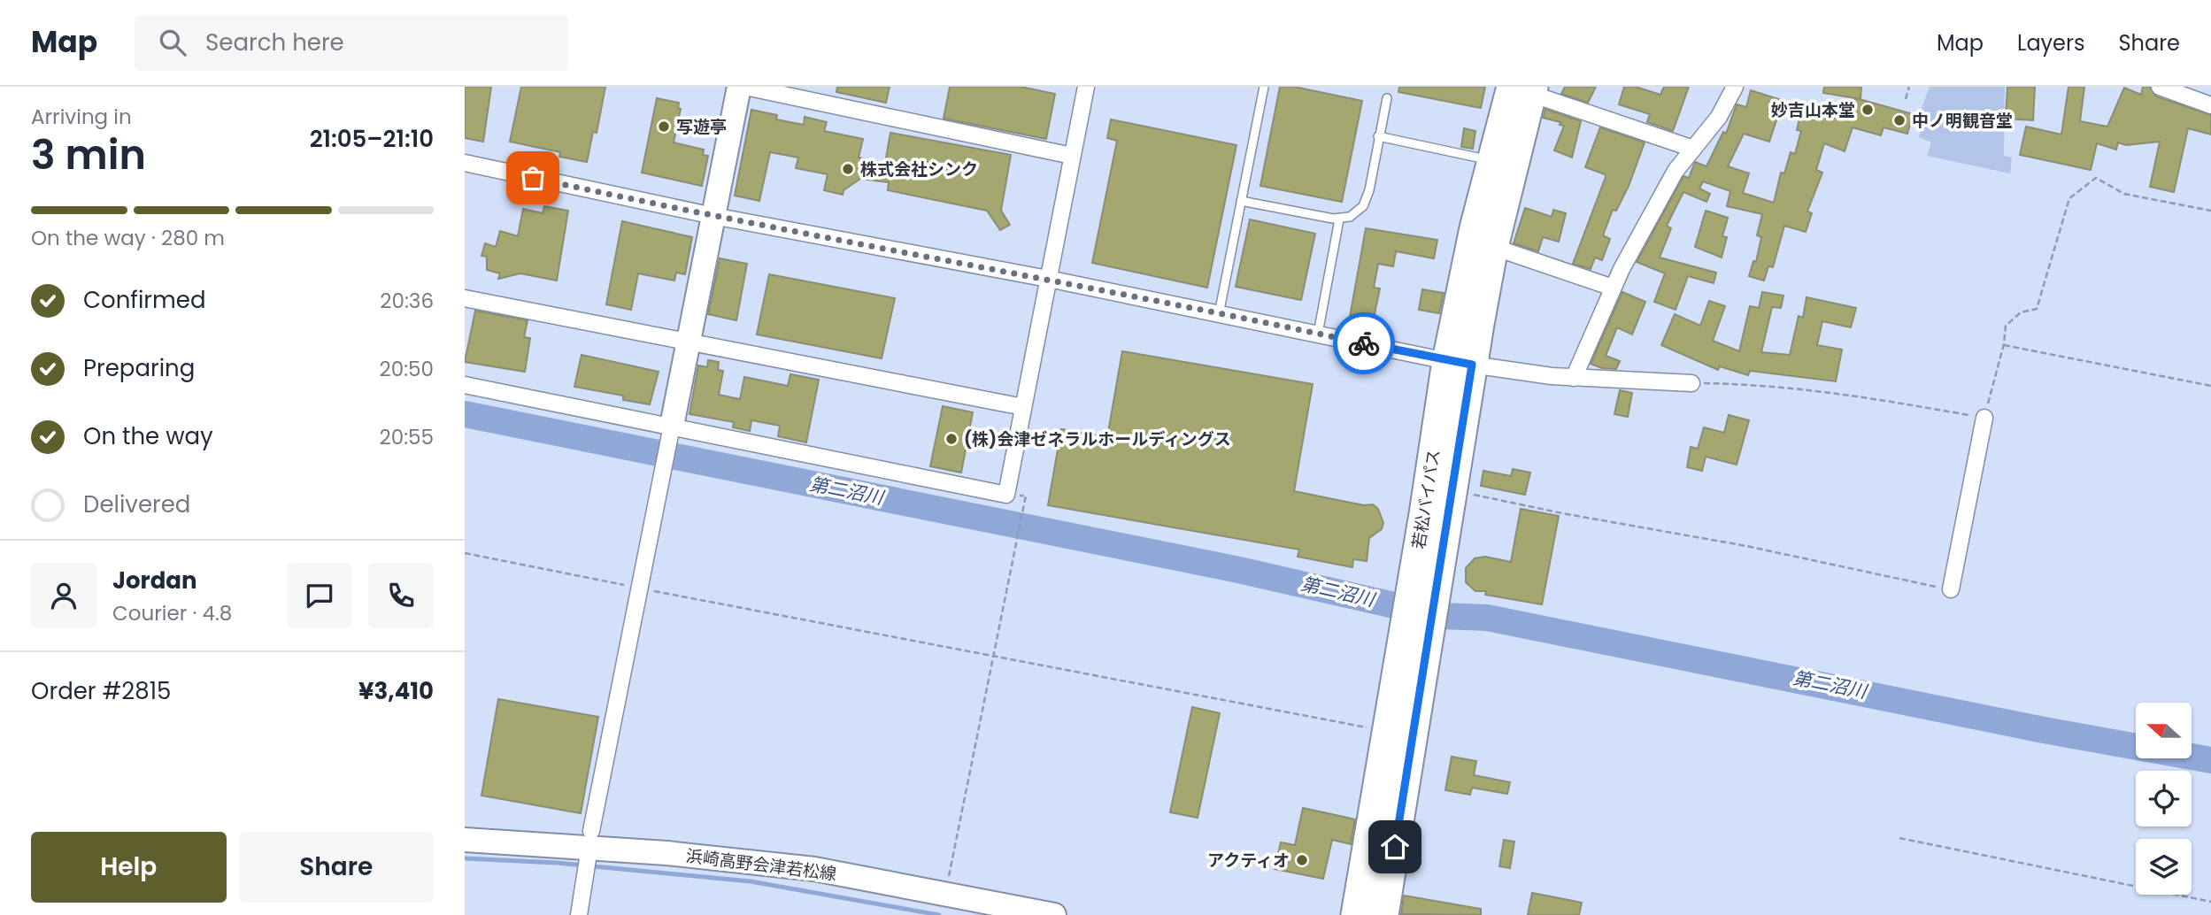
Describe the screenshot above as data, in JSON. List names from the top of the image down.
{
  "streets": {
    "highway": ["若松バイパス"],
    "main road": ["浜崎高野会津若松線"]
  },
  "water": ["第二沼川"],
  "places": [
    "妙吉山本堂",
    "中ノ明観音堂",
    "写遊亭",
    "株式会社シンク",
    "(株)会津ゼネラルホールディングス",
    "アクティオ"
  ],
  "north": "left",
  "page": {
    "header": "Map",
    "search": "Search here",
    "nav": ["Map", "Layers", "Share"],
    "heading": ["3 min", "Arriving in", "21:05–21:10"],
    "panel": [
      "Jordan",
      "Courier · 4.8",
      "Order #2815",
      "¥3,410"
    ],
    "bar": "On the way · 280 m",
    "list": [
      ["Confirmed", "20:36"],
      ["Preparing", "20:50"],
      ["On the way", "20:55"],
      "Delivered"
    ],
    "buttons": ["Help", "Share"]
  }
}
